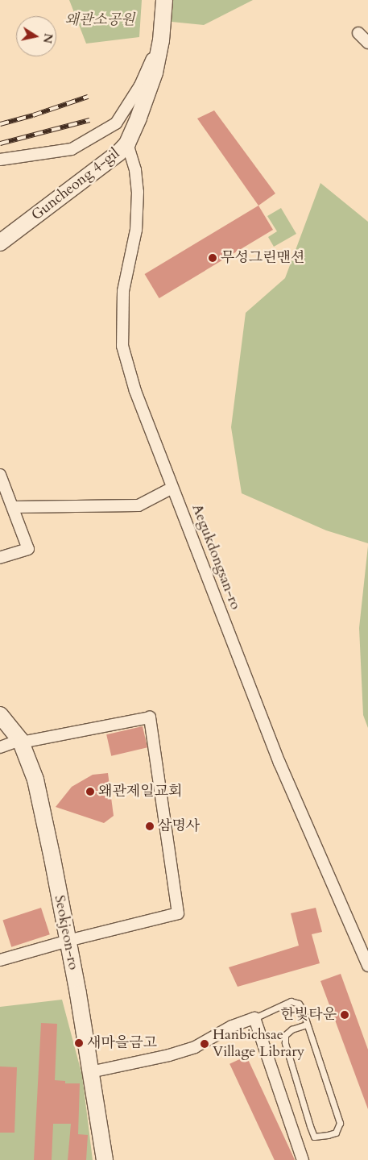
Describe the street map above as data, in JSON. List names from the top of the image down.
{
  "streets": {
    "street": ["Guncheong 4-gil", "Aegukdongsan-ro", "Seokjeon-ro"]
  },
  "crossings": [
    ["Guncheong 4-gil", "Aegukdongsan-ro"]
  ],
  "parks": ["왜관소공원"],
  "places": [
    "무성그린맨션",
    "왜관제일교회",
    "삼명사",
    "한빛타운",
    "새마을금고",
    "Hanbichsae Village Library"
  ],
  "north": "right"
}
